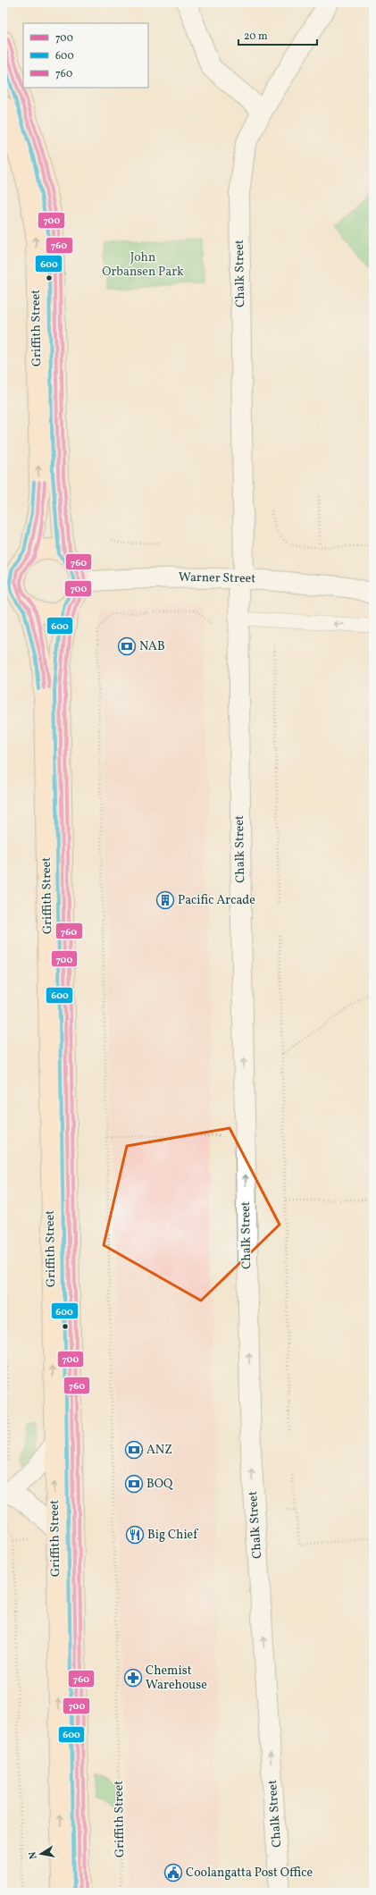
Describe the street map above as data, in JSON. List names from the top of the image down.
{
  "streets": {
    "main road": ["Griffith Street"],
    "street": ["Chalk Street", "Warner Street"]
  },
  "crossings": [
    ["Chalk Street", "Warner Street"],
    ["Griffith Street", "Warner Street"]
  ],
  "one_way": ["Chalk Street"],
  "parks": ["John Orbansen Park"],
  "places": {
    "bank": ["NAB", "ANZ", "BOQ"],
    "building": ["Pacific Arcade"],
    "restaurant": ["Big Chief"],
    "pharmacy": ["Chemist Warehouse"],
    "public building": ["Coolangatta Post Office"]
  },
  "lines": ["transit line 760", "transit line 700", "transit line 600"],
  "legend": ["700", "600", "760"],
  "scale_bar": "20 m",
  "north": "left"
}
